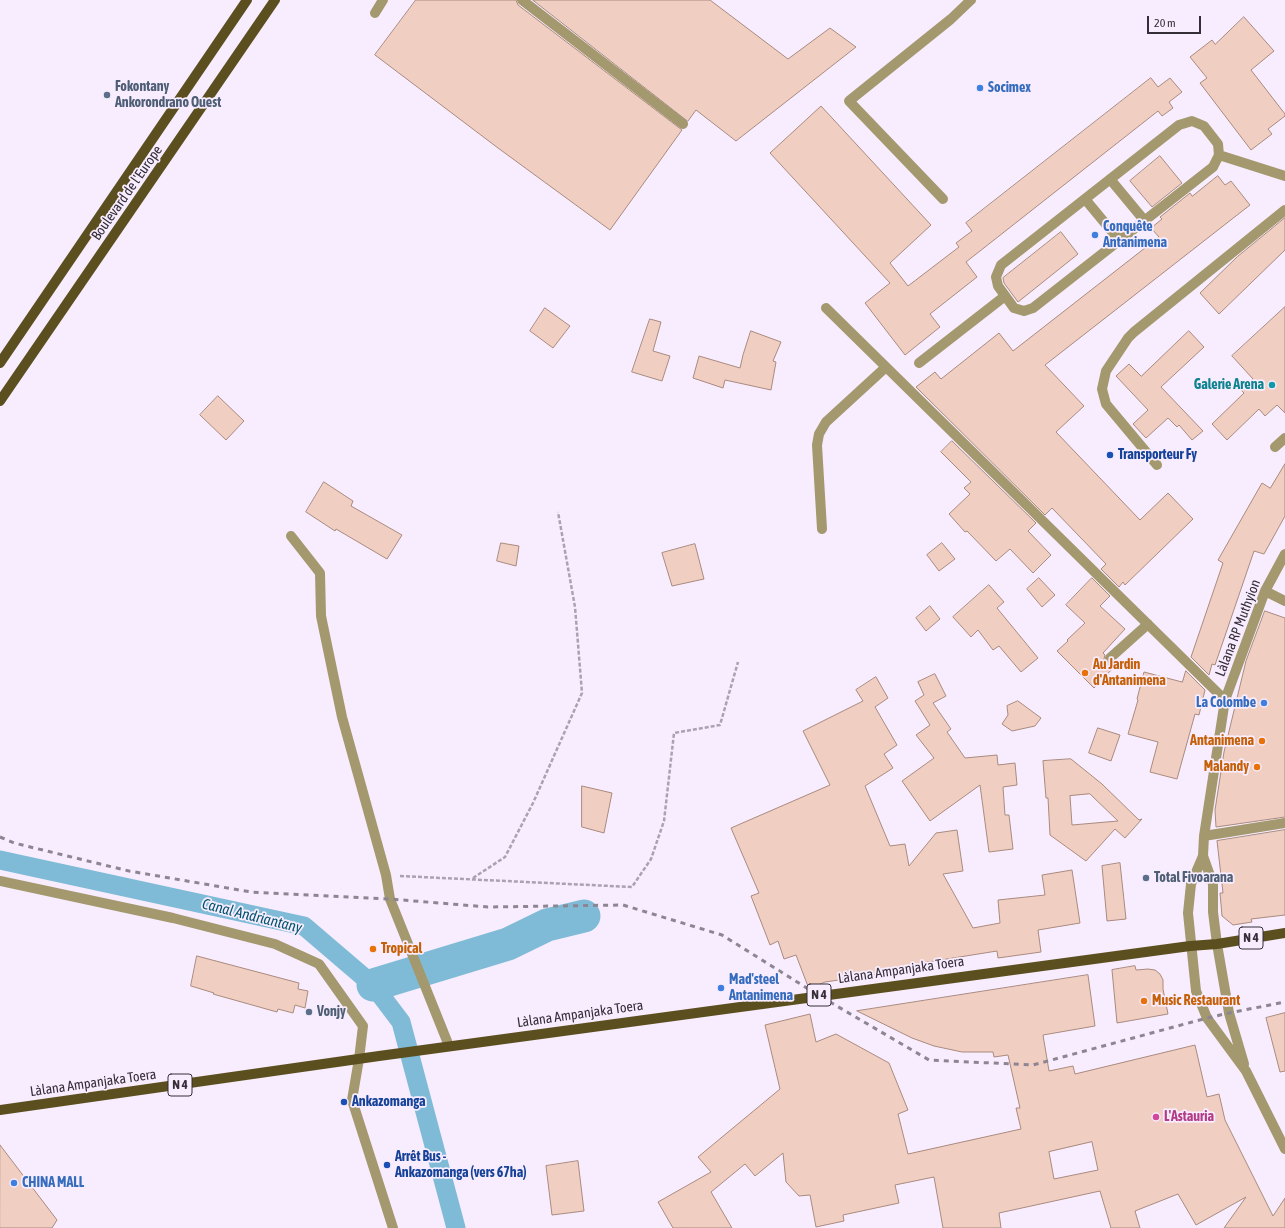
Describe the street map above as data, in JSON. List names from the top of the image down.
{
  "streets": {
    "main road": ["Boulevard de l'Europe", "N 4", "Làlana Ampanjaka Toera"],
    "street": ["Làlana RP Muthyion"]
  },
  "crossings": [
    ["Làlana RP Muthyion", "Làlana Ampanjaka Toera"]
  ],
  "water": ["Canal Andriantany"],
  "places": [
    "Socimex",
    "Fokontany Ankorondrano Ouest",
    "Conquête Antanimena",
    "Galerie Arena",
    "Transporteur Fy",
    "Au Jardin d'Antanimena",
    "La Colombe",
    "Antanimena",
    "Malandy",
    "Total Fivoarana",
    "Tropical",
    "Mad'steel Antanimena",
    "Music Restaurant",
    "Vonjy",
    "Ankazomanga",
    "L'Astauria",
    "Arrêt Bus - Ankazomanga (vers 67ha)",
    "CHINA MALL"
  ],
  "scale_bar": "20 m"
}
